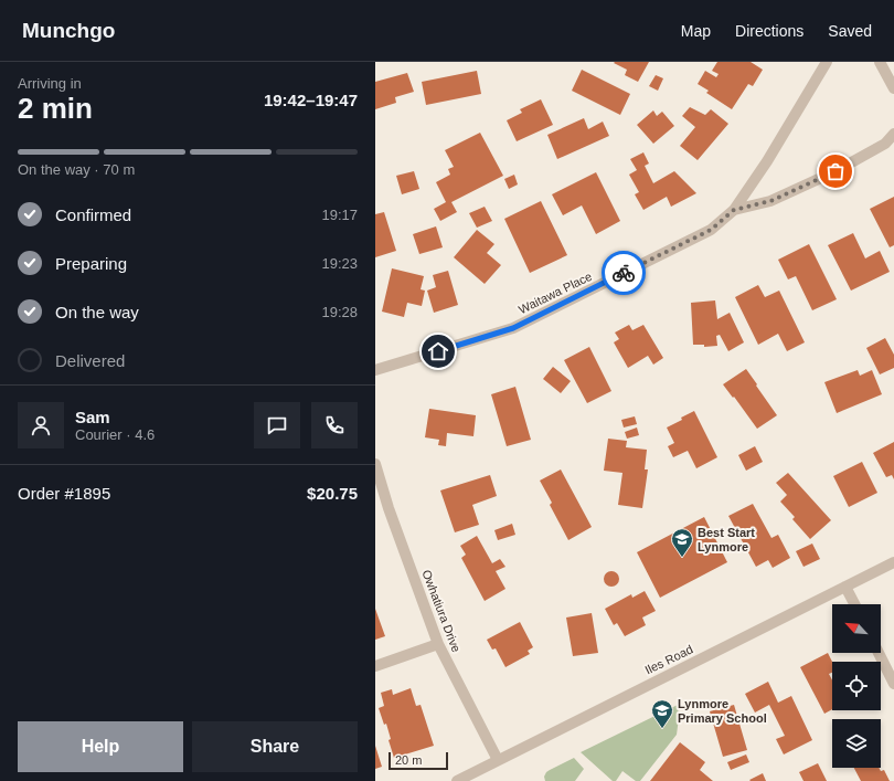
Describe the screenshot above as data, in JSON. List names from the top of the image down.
{
  "streets": {
    "street": ["Waitawa Place", "Owhatiura Drive", "Iles Road"]
  },
  "crossings": [
    ["Owhatiura Drive", "Iles Road"]
  ],
  "places": {
    "school or university": ["Best Start Lynmore", "Lynmore Primary School"]
  },
  "scale_bar": "20 m",
  "north": "top left",
  "page": {
    "header": "Munchgo",
    "nav": ["Map", "Directions", "Saved"],
    "heading": ["2 min", "Arriving in", "19:42–19:47"],
    "panel": [
      "Sam",
      "Courier · 4.6",
      "Order #1895",
      "$20.75"
    ],
    "bar": "On the way · 70 m",
    "list": [
      ["Confirmed", "19:17"],
      ["Preparing", "19:23"],
      ["On the way", "19:28"],
      "Delivered"
    ],
    "buttons": ["Help", "Share"],
    "scale": "20 m"
  }
}
